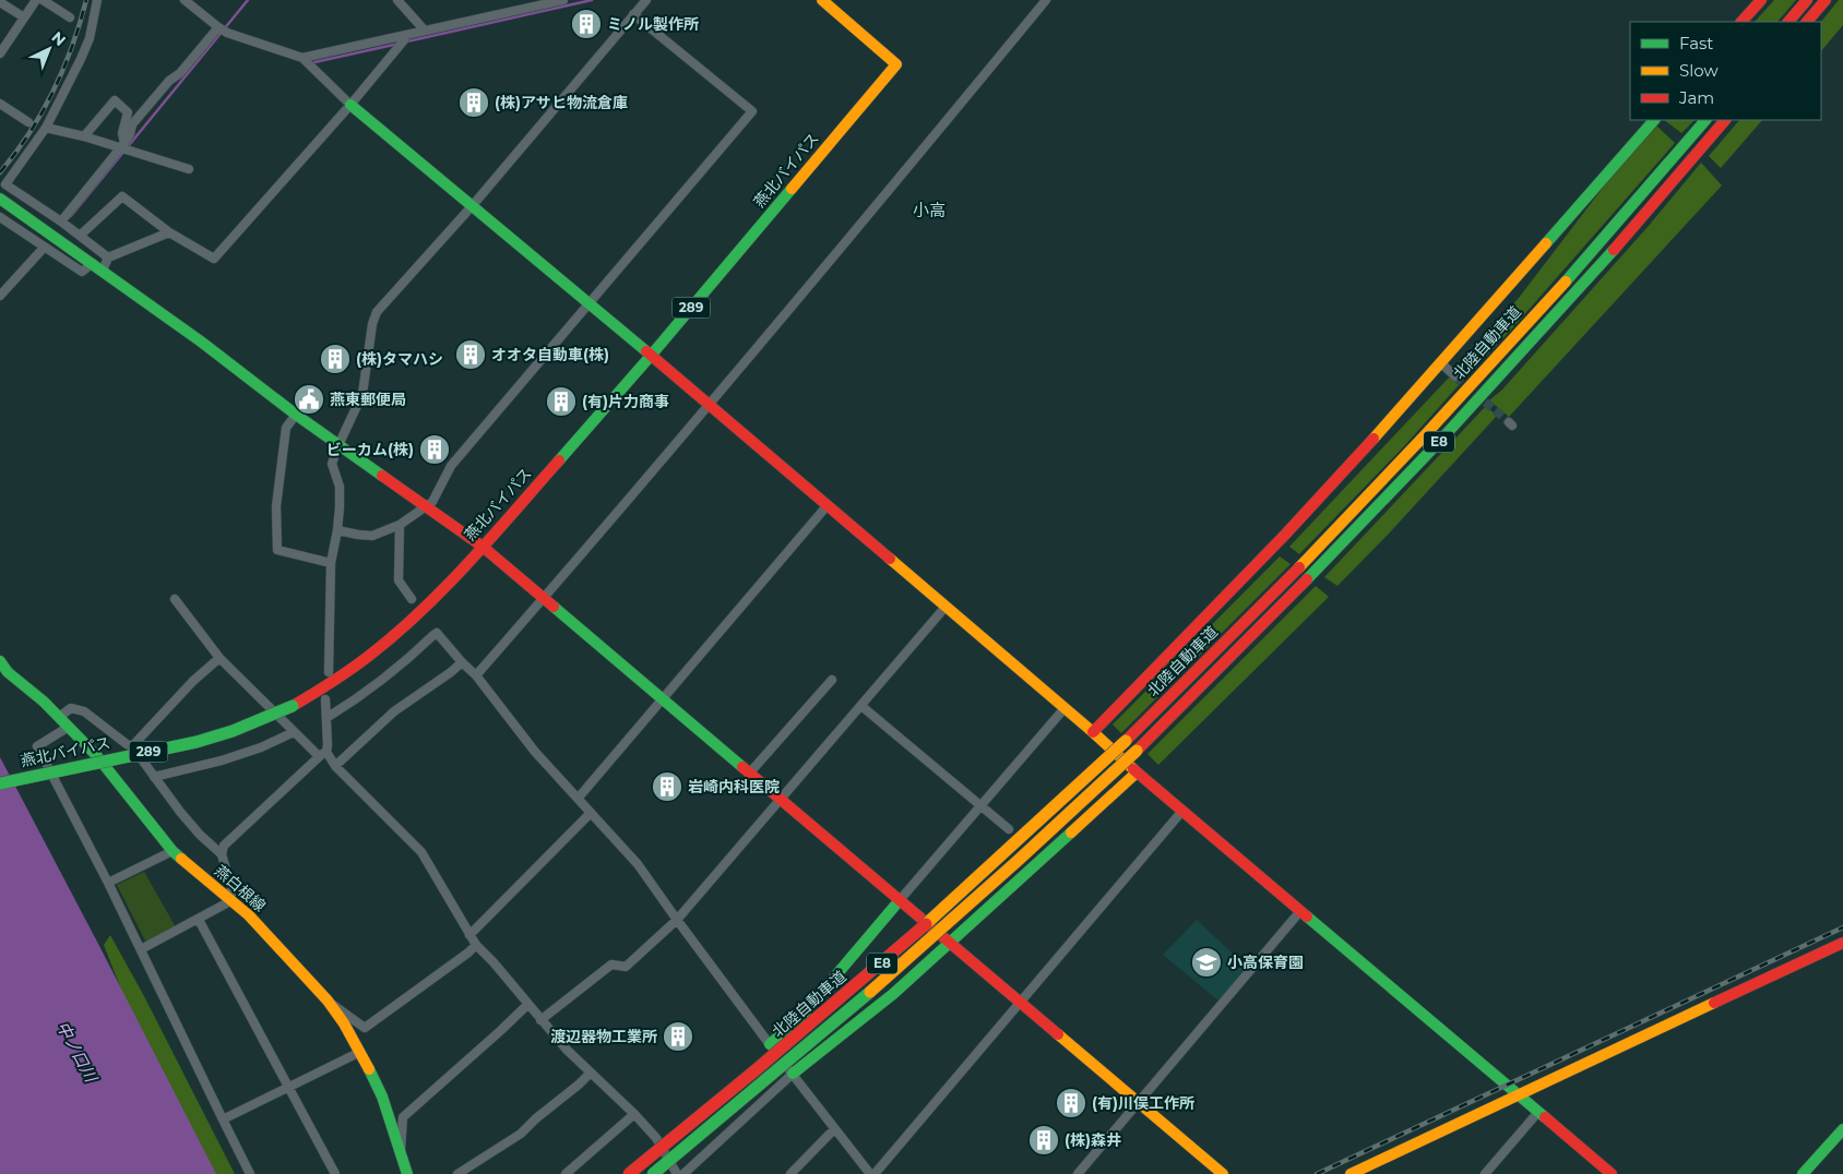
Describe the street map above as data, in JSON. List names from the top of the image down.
{
  "streets": {
    "main road": [
      "燕北バイパス",
      "289",
      "北陸自動車道",
      "E8",
      "燕白根線"
    ]
  },
  "districts": ["小高"],
  "water": ["中ノ口川"],
  "places": {
    "building": [
      "ミノル製作所",
      "(株)アサヒ物流倉庫",
      "オオタ自動車(株)",
      "(株)タマハシ",
      "(有)片力商事",
      "ビーカム(株)",
      "岩崎内科医院",
      "渡辺器物工業所",
      "(有)川俣工作所",
      "(株)森井"
    ],
    "public building": ["燕東郵便局"],
    "school or university": ["小高保育園"]
  },
  "legend": ["Fast", "Slow", "Jam"],
  "north": "top right"
}
